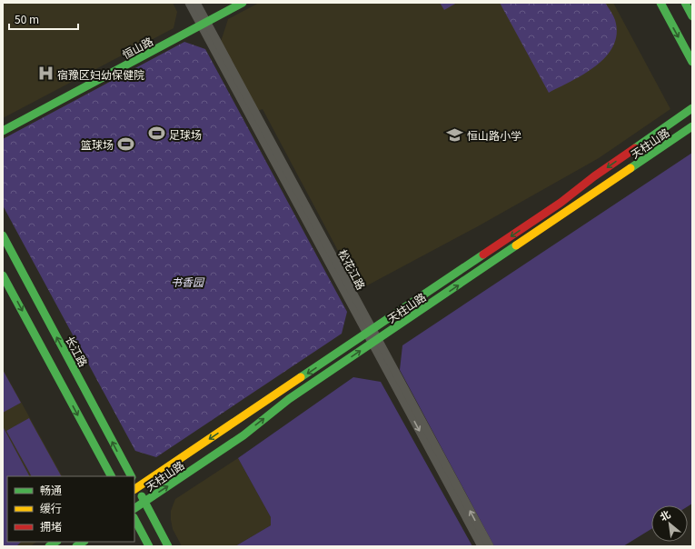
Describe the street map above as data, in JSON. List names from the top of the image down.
{
  "streets": {
    "street": [
      "恒山路",
      "天柱山路",
      "松花江路",
      "长江路"
    ]
  },
  "crossings": [
    ["恒山路", "松花江路"],
    ["天柱山路", "松花江路"]
  ],
  "parks": ["书香园"],
  "places": {
    "hospital": ["宿豫区妇幼保健院"],
    "sports": ["足球场", "篮球场"],
    "school or university": ["恒山路小学"]
  },
  "legend": ["畅通", "缓行", "拥堵"],
  "scale_bar": "50 m",
  "north": "top left"
}
